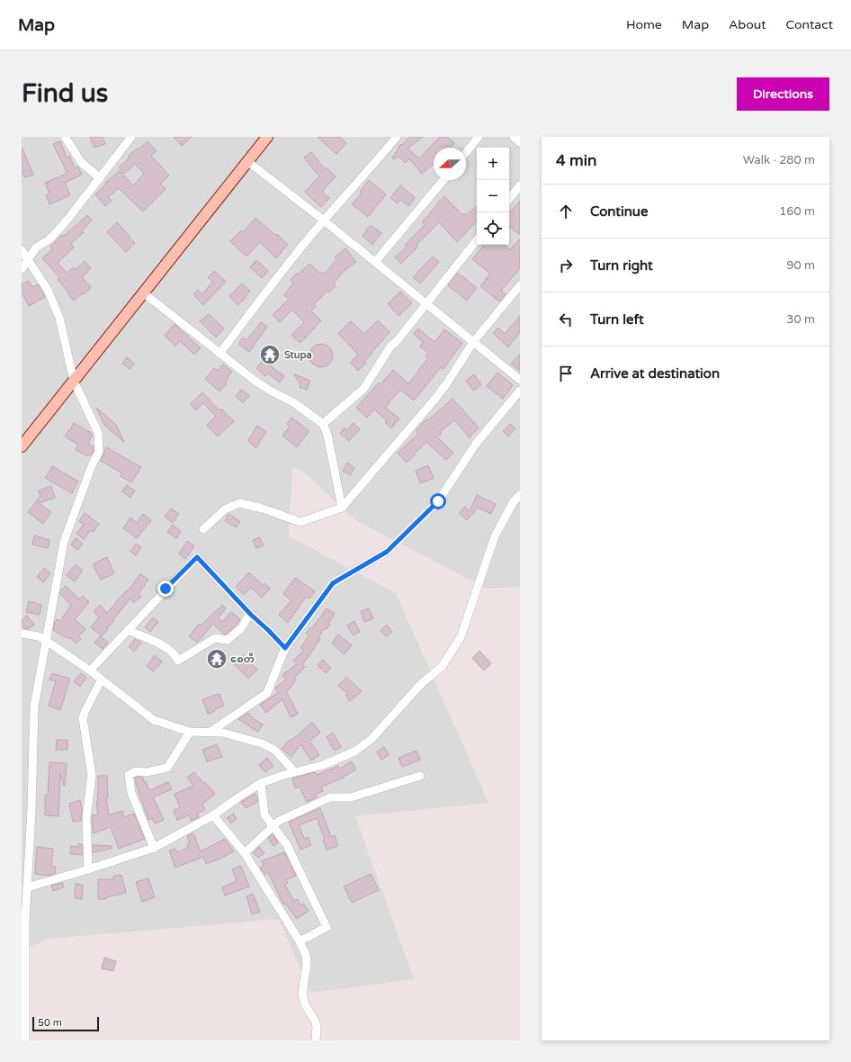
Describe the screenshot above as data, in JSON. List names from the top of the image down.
{
  "places": {
    "temple": ["Stupa", "စေတီ"]
  },
  "scale_bar": "50 m",
  "north": "left",
  "page": {
    "header": "Map",
    "nav": [
      "Home",
      "Map",
      "About",
      "Contact"
    ],
    "buttons": "Directions",
    "title": "Find us",
    "heading": ["4 min", "Walk · 280 m"],
    "map_buttons": ["+", "−"],
    "list": [
      ["Continue", "160 m"],
      ["Turn right", "90 m"],
      ["Turn left", "30 m"],
      "Arrive at destination"
    ],
    "scale": "50 m"
  }
}
